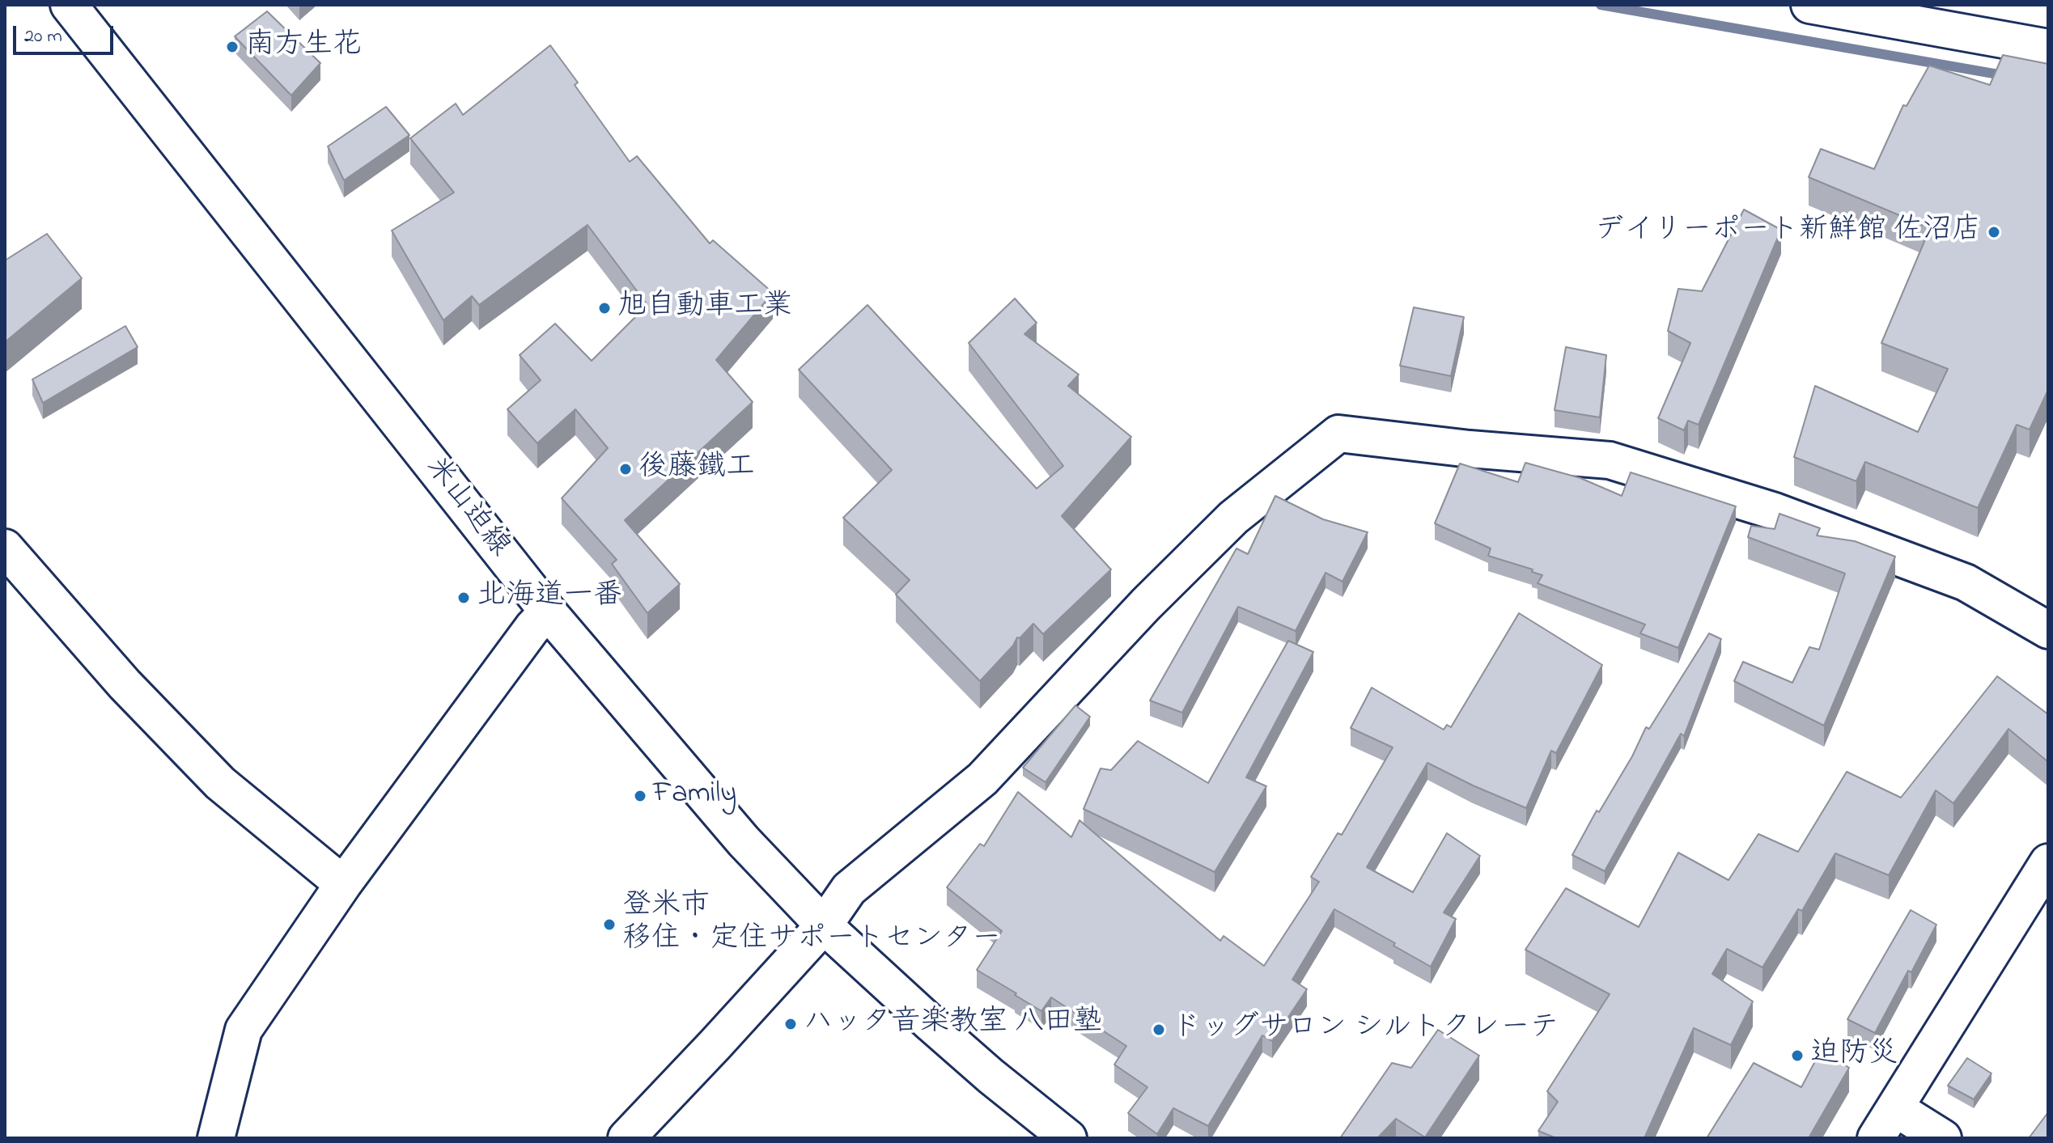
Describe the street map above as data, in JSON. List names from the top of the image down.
{
  "streets": {
    "street": ["米山迫線"]
  },
  "places": [
    "南方生花",
    "デイリーポート新鮮館 佐沼店",
    "旭自動車工業",
    "後藤鐵工",
    "北海道一番",
    "Family",
    "登米市 移住・定住サポートセンター",
    "ハッタ音楽教室 八田塾",
    "ドッグサロン シルトクレーテ",
    "迫防災"
  ],
  "scale_bar": "20 m"
}
